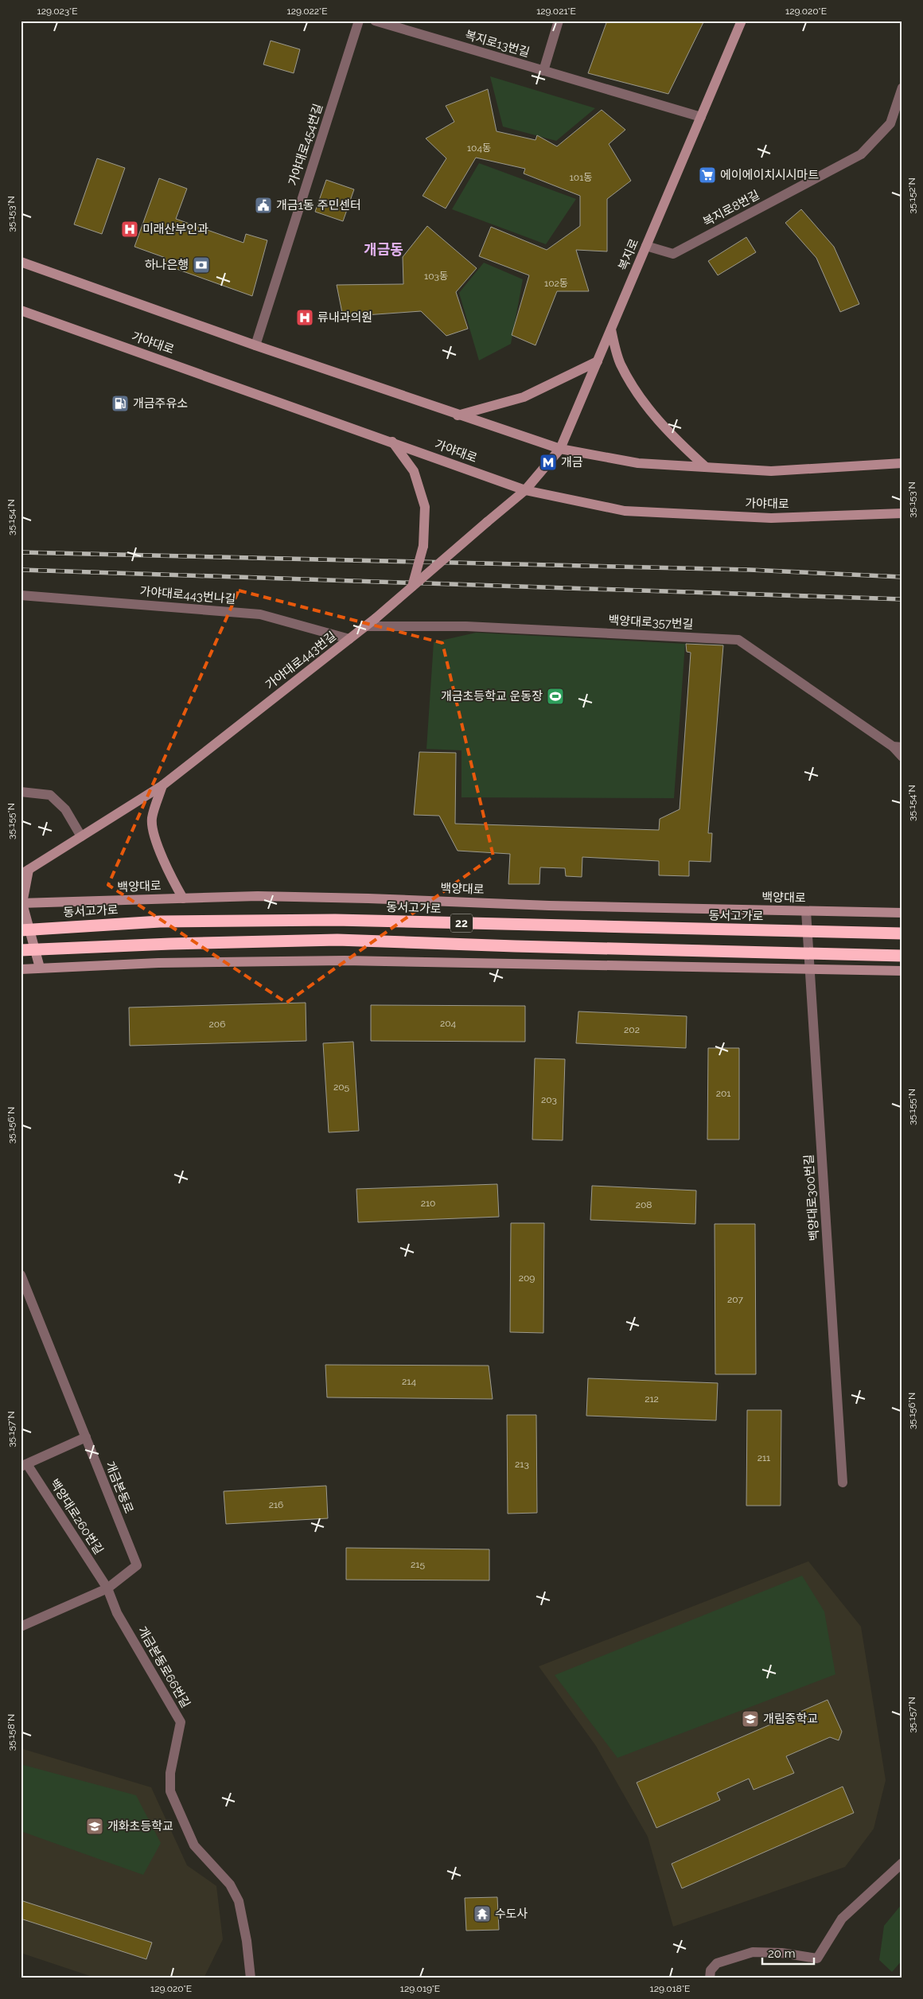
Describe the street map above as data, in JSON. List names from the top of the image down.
{
  "streets": {
    "highway": ["동서고가로", "22"],
    "main road": [
      "복지로",
      "가야대로",
      "가야대로443번길",
      "백양대로"
    ],
    "street": [
      "복지로13번길",
      "가야대로454번길",
      "복지로8번길",
      "가야대로443번나길",
      "백양대로357번길",
      "백양대로300번길",
      "개금본동로",
      "백양대로260번길",
      "개금본동로66번길"
    ]
  },
  "crossings": [
    ["복지로13번길", "복지로"],
    ["복지로8번길", "복지로"],
    ["복지로", "가야대로"],
    ["복지로", "가야대로443번길"],
    ["가야대로", "가야대로443번길"],
    ["가야대로443번나길", "가야대로443번길"],
    ["백양대로357번길", "가야대로443번길"],
    ["백양대로", "백양대로300번길"],
    ["개금본동로", "백양대로260번길"],
    ["개금본동로", "개금본동로66번길"],
    ["백양대로260번길", "개금본동로66번길"]
  ],
  "districts": ["개금동"],
  "places": {
    "supermarket": ["에이에이치시시마트"],
    "public building": ["개금1동 주민센터"],
    "hospital": ["미래산부인과", "류내과의원"],
    "bank": ["하나은행"],
    "fuel station": ["개금주유소"],
    "metro station": ["개금"],
    "sports": ["개금초등학교 운동장"],
    "school or university": ["개림중학교", "개화초등학교"],
    "temple": ["수도사"]
  },
  "house_numbers": [
    "104동",
    "101동",
    "103동",
    "102동",
    "204",
    "206",
    "202",
    "205",
    "201",
    "203",
    "210",
    "208",
    "209",
    "207",
    "214",
    "212",
    "211",
    "213",
    "216",
    "215"
  ],
  "scale_bar": "20 m",
  "coordinates": [
    "129.023°E",
    "129.022°E",
    "129.021°E",
    "129.020°E",
    "35.152°N",
    "35.153°N",
    "35.154°N",
    "35.155°N",
    "35.156°N",
    "35.157°N",
    "35.158°N",
    "129.019°E",
    "129.018°E"
  ]
}
